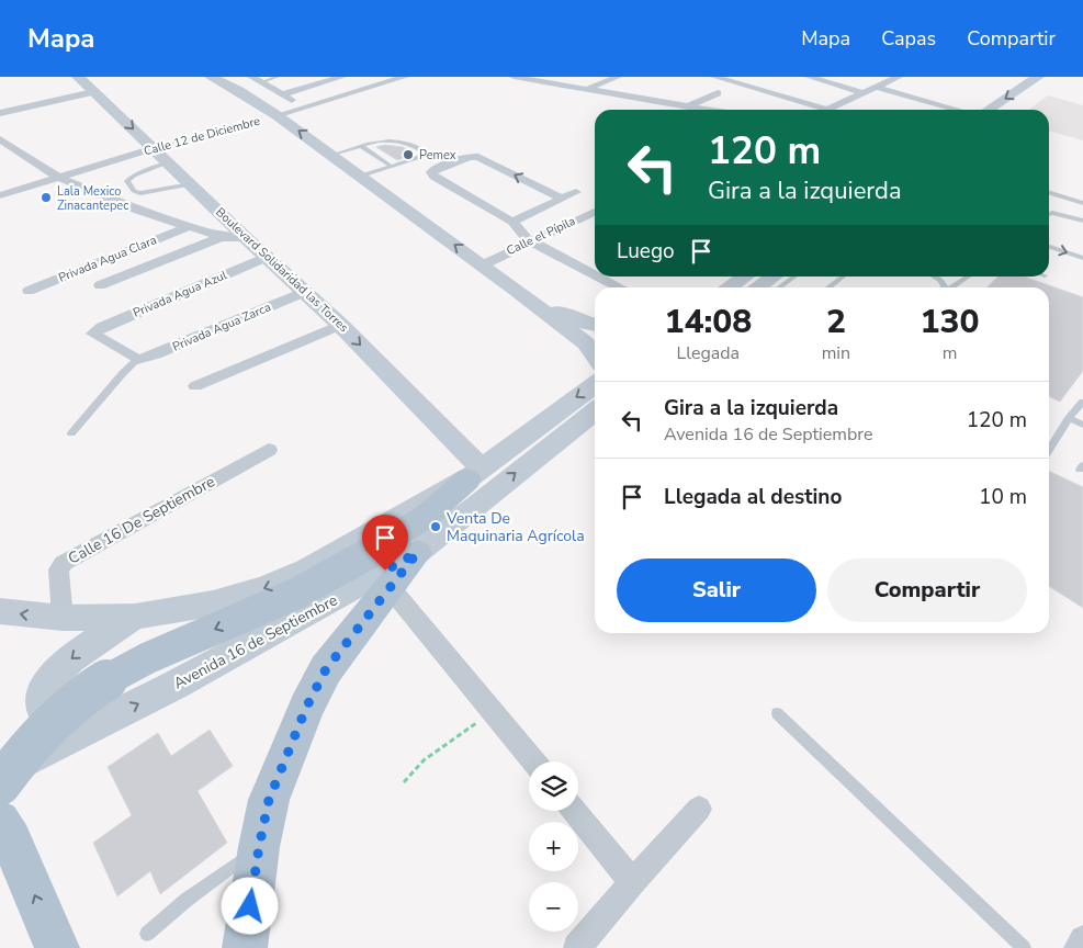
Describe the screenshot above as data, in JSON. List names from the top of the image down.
{
  "streets": {
    "main road": ["Boulevard Solidaridad las Torres", "Avenida 16 de Septiembre"],
    "street": [
      "Calle 12 de Diciembre",
      "Calle el Pípila",
      "Privada Agua Clara",
      "Privada Agua Azul",
      "Privada Agua Zarca",
      "Calle 16 De Septiembre"
    ]
  },
  "crossings": [
    ["Calle 12 de Diciembre", "Boulevard Solidaridad las Torres"],
    ["Boulevard Solidaridad las Torres", "Privada Agua Azul"],
    ["Boulevard Solidaridad las Torres", "Privada Agua Zarca"],
    ["Privada Agua Azul", "Privada Agua Zarca"]
  ],
  "places": ["Pemex", "Lala Mexico Zinacantepec", "Venta De Maquinaria Agrícola"],
  "page": {
    "header": "Mapa",
    "nav": ["Mapa", "Capas", "Compartir"],
    "turn": ["120 m", "Gira a la izquierda"],
    "then": "Luego",
    "eta": [
      "14:08",
      "Llegada",
      "2",
      "min",
      "130",
      "m"
    ],
    "list": [
      {
        "name": "Gira a la izquierda",
        "note": "Avenida 16 de Septiembre",
        "value": "120 m"
      },
      {
        "name": "Llegada al destino",
        "value": "10 m"
      }
    ],
    "buttons": ["Salir", "Compartir"],
    "map_buttons": ["+", "−"]
  }
}
